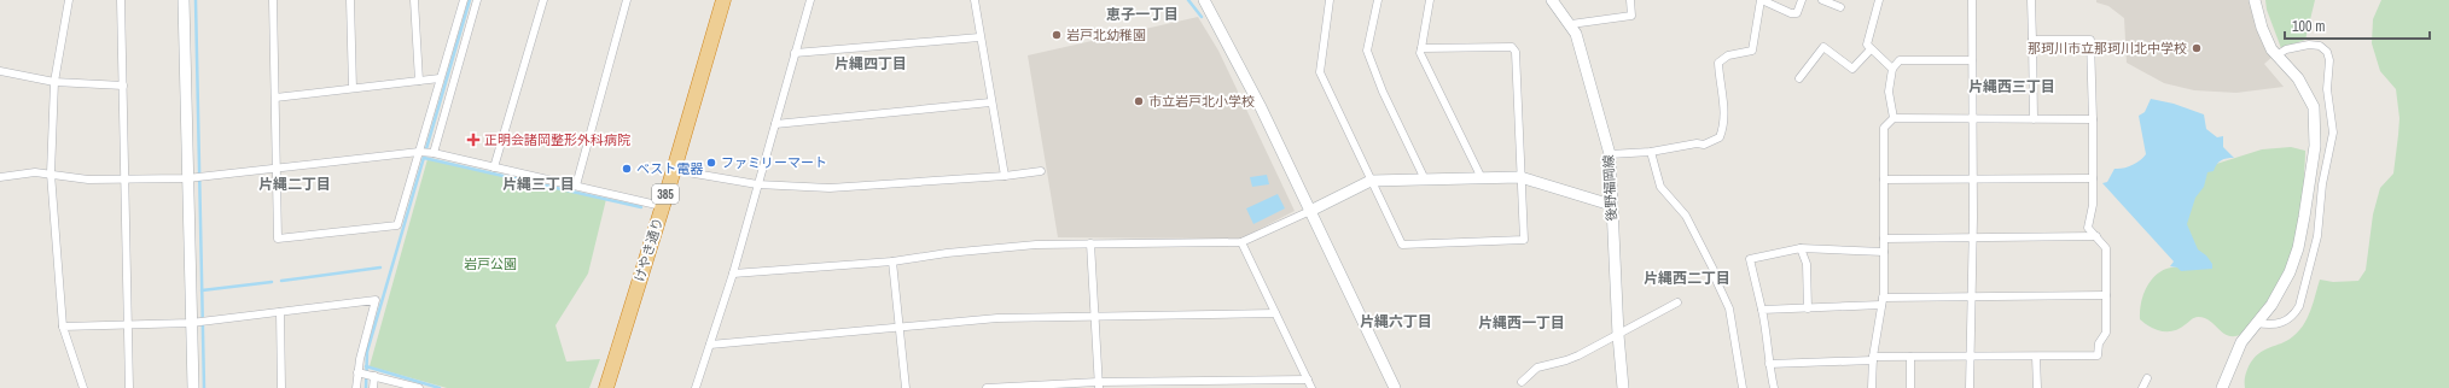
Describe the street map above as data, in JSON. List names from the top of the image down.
{
  "streets": {
    "highway": ["385", "けやき通り"],
    "street": ["後野福岡線"]
  },
  "districts": [
    "恵子一丁目",
    "片縄四丁目",
    "片縄西三丁目",
    "片縄二丁目",
    "片縄三丁目",
    "片縄西二丁目",
    "片縄六丁目",
    "片縄西一丁目"
  ],
  "parks": ["岩戸公園"],
  "places": {
    "other": [
      "岩戸北幼稚園",
      "那珂川市立那珂川北中学校",
      "市立岩戸北小学校",
      "ファミリーマート",
      "ベスト電器"
    ],
    "health": ["正明会諸岡整形外科病院"]
  },
  "scale_bar": "100 m"
}
